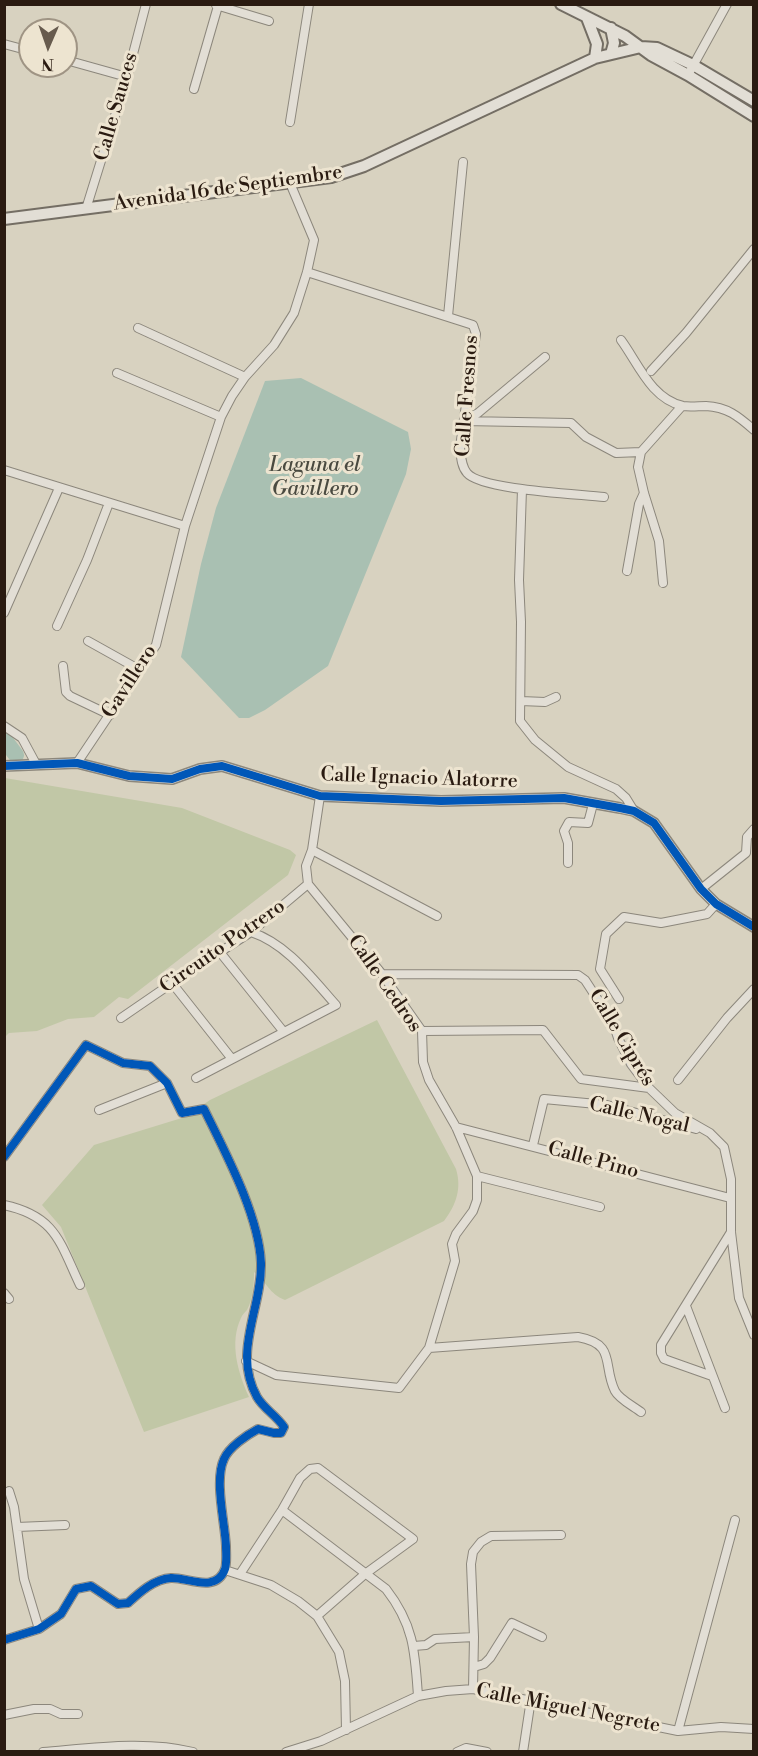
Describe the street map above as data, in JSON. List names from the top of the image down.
{
  "streets": {
    "main road": ["Avenida 16 de Septiembre"],
    "street": [
      "Calle Sauces",
      "Calle Fresnos",
      "Gavillero",
      "Calle Ignacio Alatorre",
      "Circuito Potrero",
      "Calle Cedros",
      "Calle Ciprés",
      "Calle Nogal",
      "Calle Pino",
      "Calle Miguel Negrete"
    ]
  },
  "crossings": [
    ["Calle Sauces", "Avenida 16 de Septiembre"],
    ["Avenida 16 de Septiembre", "Gavillero"],
    ["Calle Fresnos", "Gavillero"],
    ["Gavillero", "Calle Ignacio Alatorre"],
    ["Circuito Potrero", "Calle Cedros"],
    ["Calle Cedros", "Calle Ciprés"],
    ["Calle Cedros", "Calle Nogal"],
    ["Calle Cedros", "Calle Pino"],
    ["Calle Ciprés", "Calle Nogal"],
    ["Calle Ciprés", "Calle Pino"],
    ["Calle Nogal", "Calle Pino"]
  ],
  "water": ["Laguna el Gavillero"],
  "north": "bottom"
}
